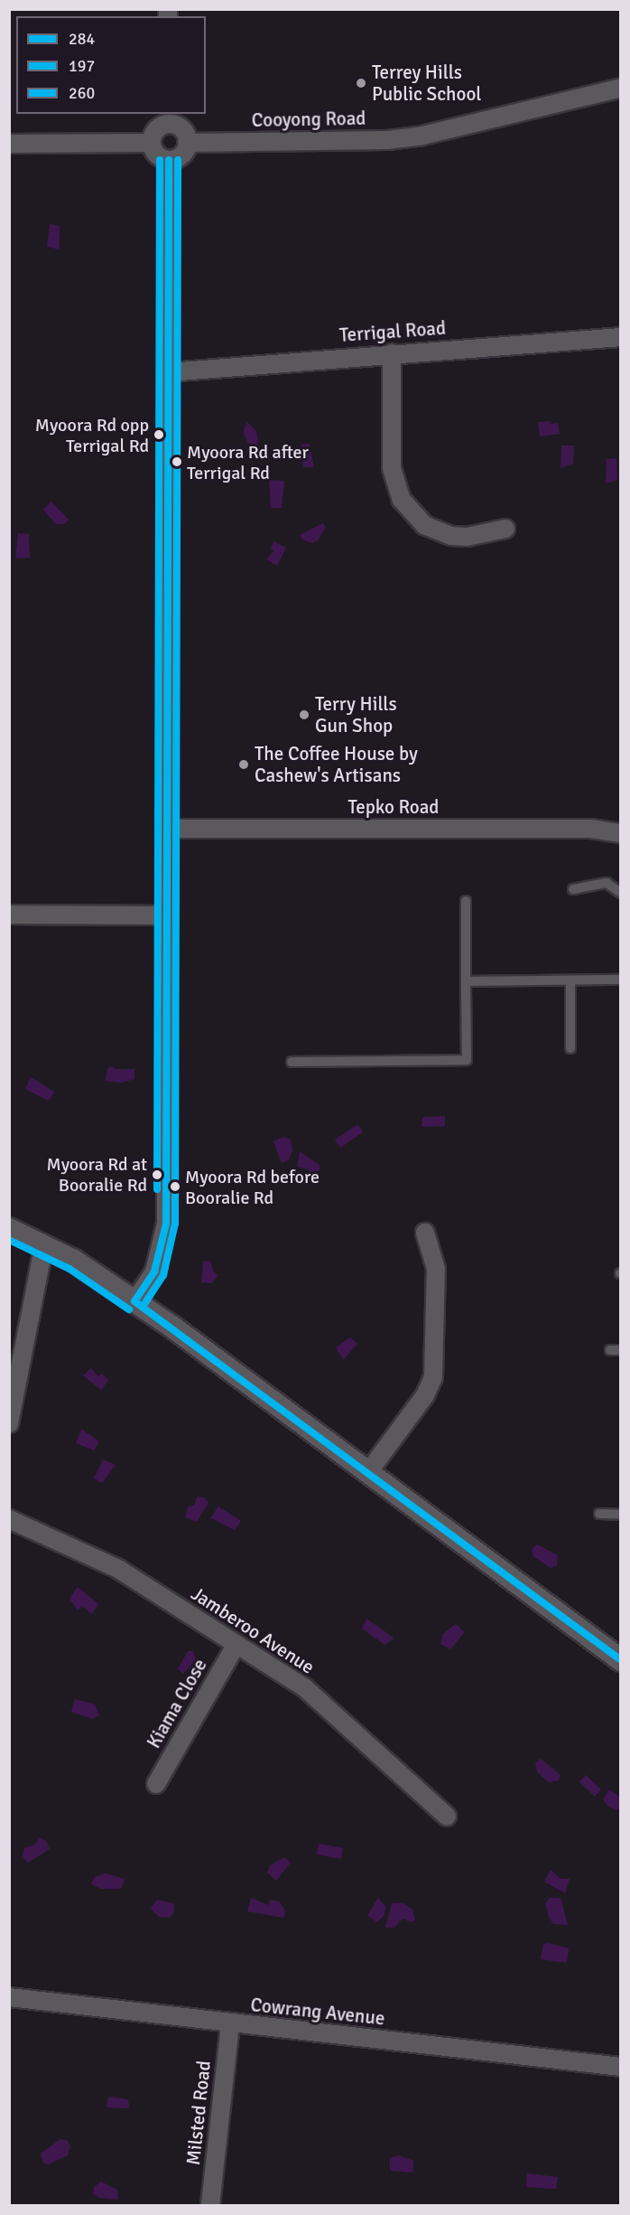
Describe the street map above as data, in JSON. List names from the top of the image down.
{
  "streets": {
    "street": [
      "Cooyong Road",
      "Terrigal Road",
      "Tepko Road",
      "Jamberoo Avenue",
      "Kiama Close",
      "Cowrang Avenue",
      "Milsted Road"
    ]
  },
  "crossings": [
    ["Jamberoo Avenue", "Kiama Close"],
    ["Cowrang Avenue", "Milsted Road"]
  ],
  "places": [
    "Terrey Hills Public School",
    "Myoora Rd opp Terrigal Rd",
    "Myoora Rd after Terrigal Rd",
    "Terry Hills Gun Shop",
    "The Coffee House by Cashew's Artisans",
    "Myoora Rd at Booralie Rd",
    "Myoora Rd before Booralie Rd"
  ],
  "lines": ["transit line 284", "transit line 197", "transit line 260"],
  "legend": ["284", "197", "260"]
}
